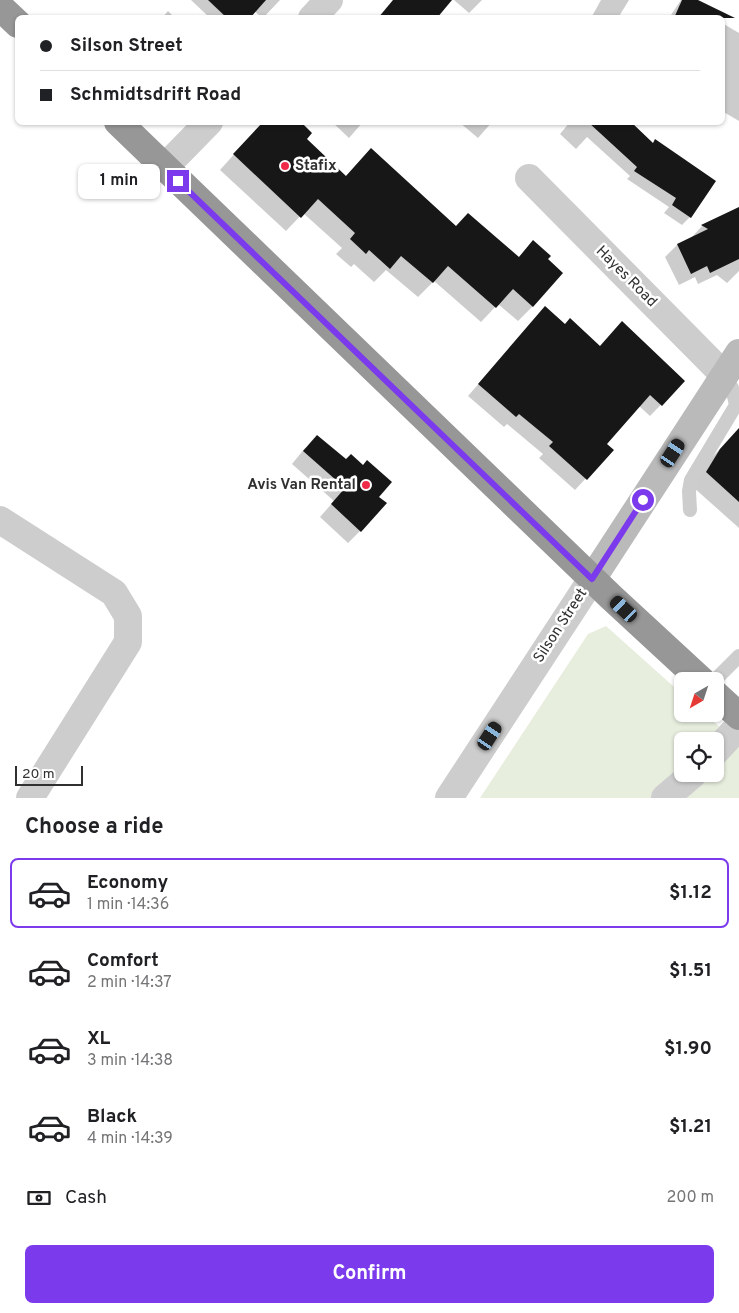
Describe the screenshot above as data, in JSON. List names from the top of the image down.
{
  "streets": {
    "street": ["Hayes Road", "Silson Street"]
  },
  "crossings": [
    ["Hayes Road", "Silson Street"]
  ],
  "places": ["Stafix", "Avis Van Rental"],
  "scale_bar": "20 m",
  "north": "bottom left",
  "page": {
    "banner": ["Silson Street", "Schmidtsdrift Road"],
    "bubble": "1 min",
    "scale": "20 m",
    "heading": "Choose a ride",
    "list": [
      {
        "name": "Economy",
        "note": "1 min · 14:36",
        "value": "$1.12"
      },
      {
        "name": "Comfort",
        "note": "2 min · 14:37",
        "value": "$1.51"
      },
      {
        "name": "XL",
        "note": "3 min · 14:38",
        "value": "$1.90"
      },
      {
        "name": "Black",
        "note": "4 min · 14:39",
        "value": "$1.21"
      }
    ],
    "pay": ["Cash", "200 m"],
    "buttons": "Confirm"
  }
}
